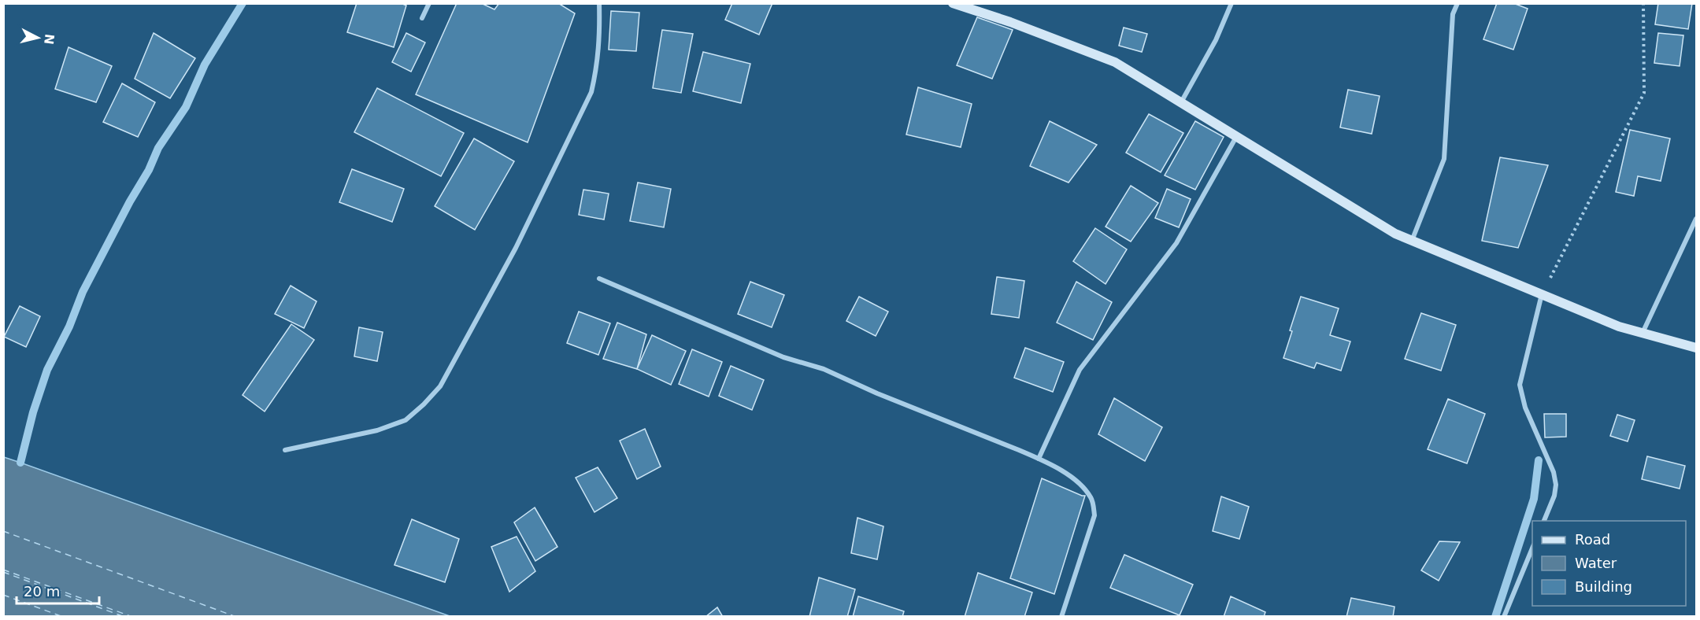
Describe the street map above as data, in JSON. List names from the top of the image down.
{
  "legend": ["Road", "Water", "Building"],
  "scale_bar": "20 m",
  "north": "right"
}
